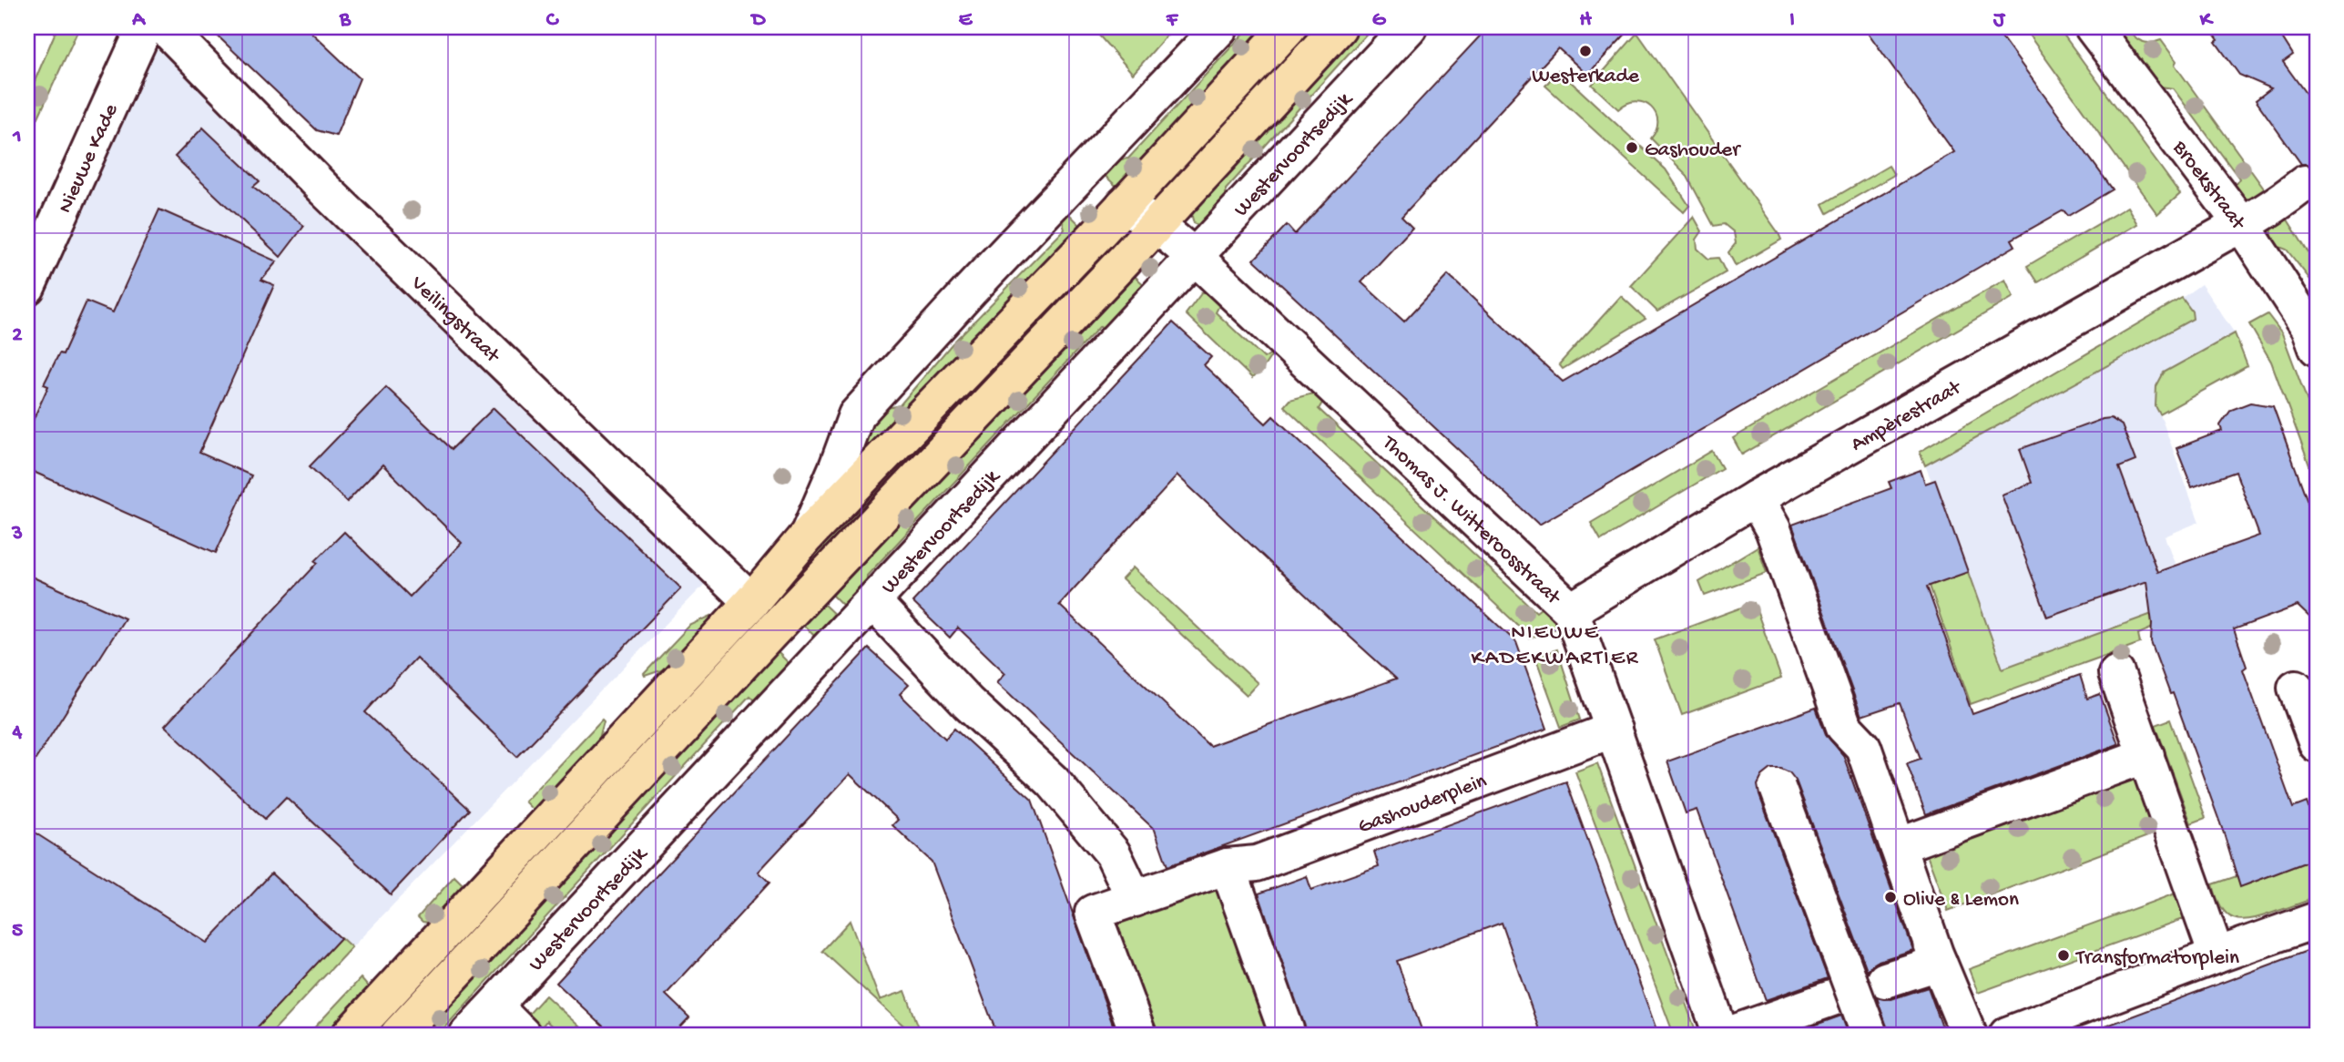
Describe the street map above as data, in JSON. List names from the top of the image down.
{
  "streets": {
    "street": [
      "Westervoortsedijk",
      "Nieuwe Kade",
      "Broekstraat",
      "Veilingstraat",
      "Ampèrestraat",
      "Thomas J. Witteroosstraat",
      "Gashouderplein"
    ]
  },
  "crossings": [
    ["Westervoortsedijk", "Thomas J. Witteroosstraat"],
    ["Broekstraat", "Ampèrestraat"],
    ["Ampèrestraat", "Thomas J. Witteroosstraat"],
    ["Thomas J. Witteroosstraat", "Gashouderplein"]
  ],
  "districts": ["NIEUWE KADEKWARTIER"],
  "places": [
    "Westerkade",
    "Gashouder",
    "Olive & Lemon",
    "Transformatorplein"
  ],
  "grid": {
    "columns": [
      "A",
      "B",
      "C",
      "D",
      "E",
      "F",
      "G",
      "H",
      "I",
      "J",
      "K"
    ],
    "rows": [
      "1",
      "2",
      "3",
      "4",
      "5"
    ]
  }
}
